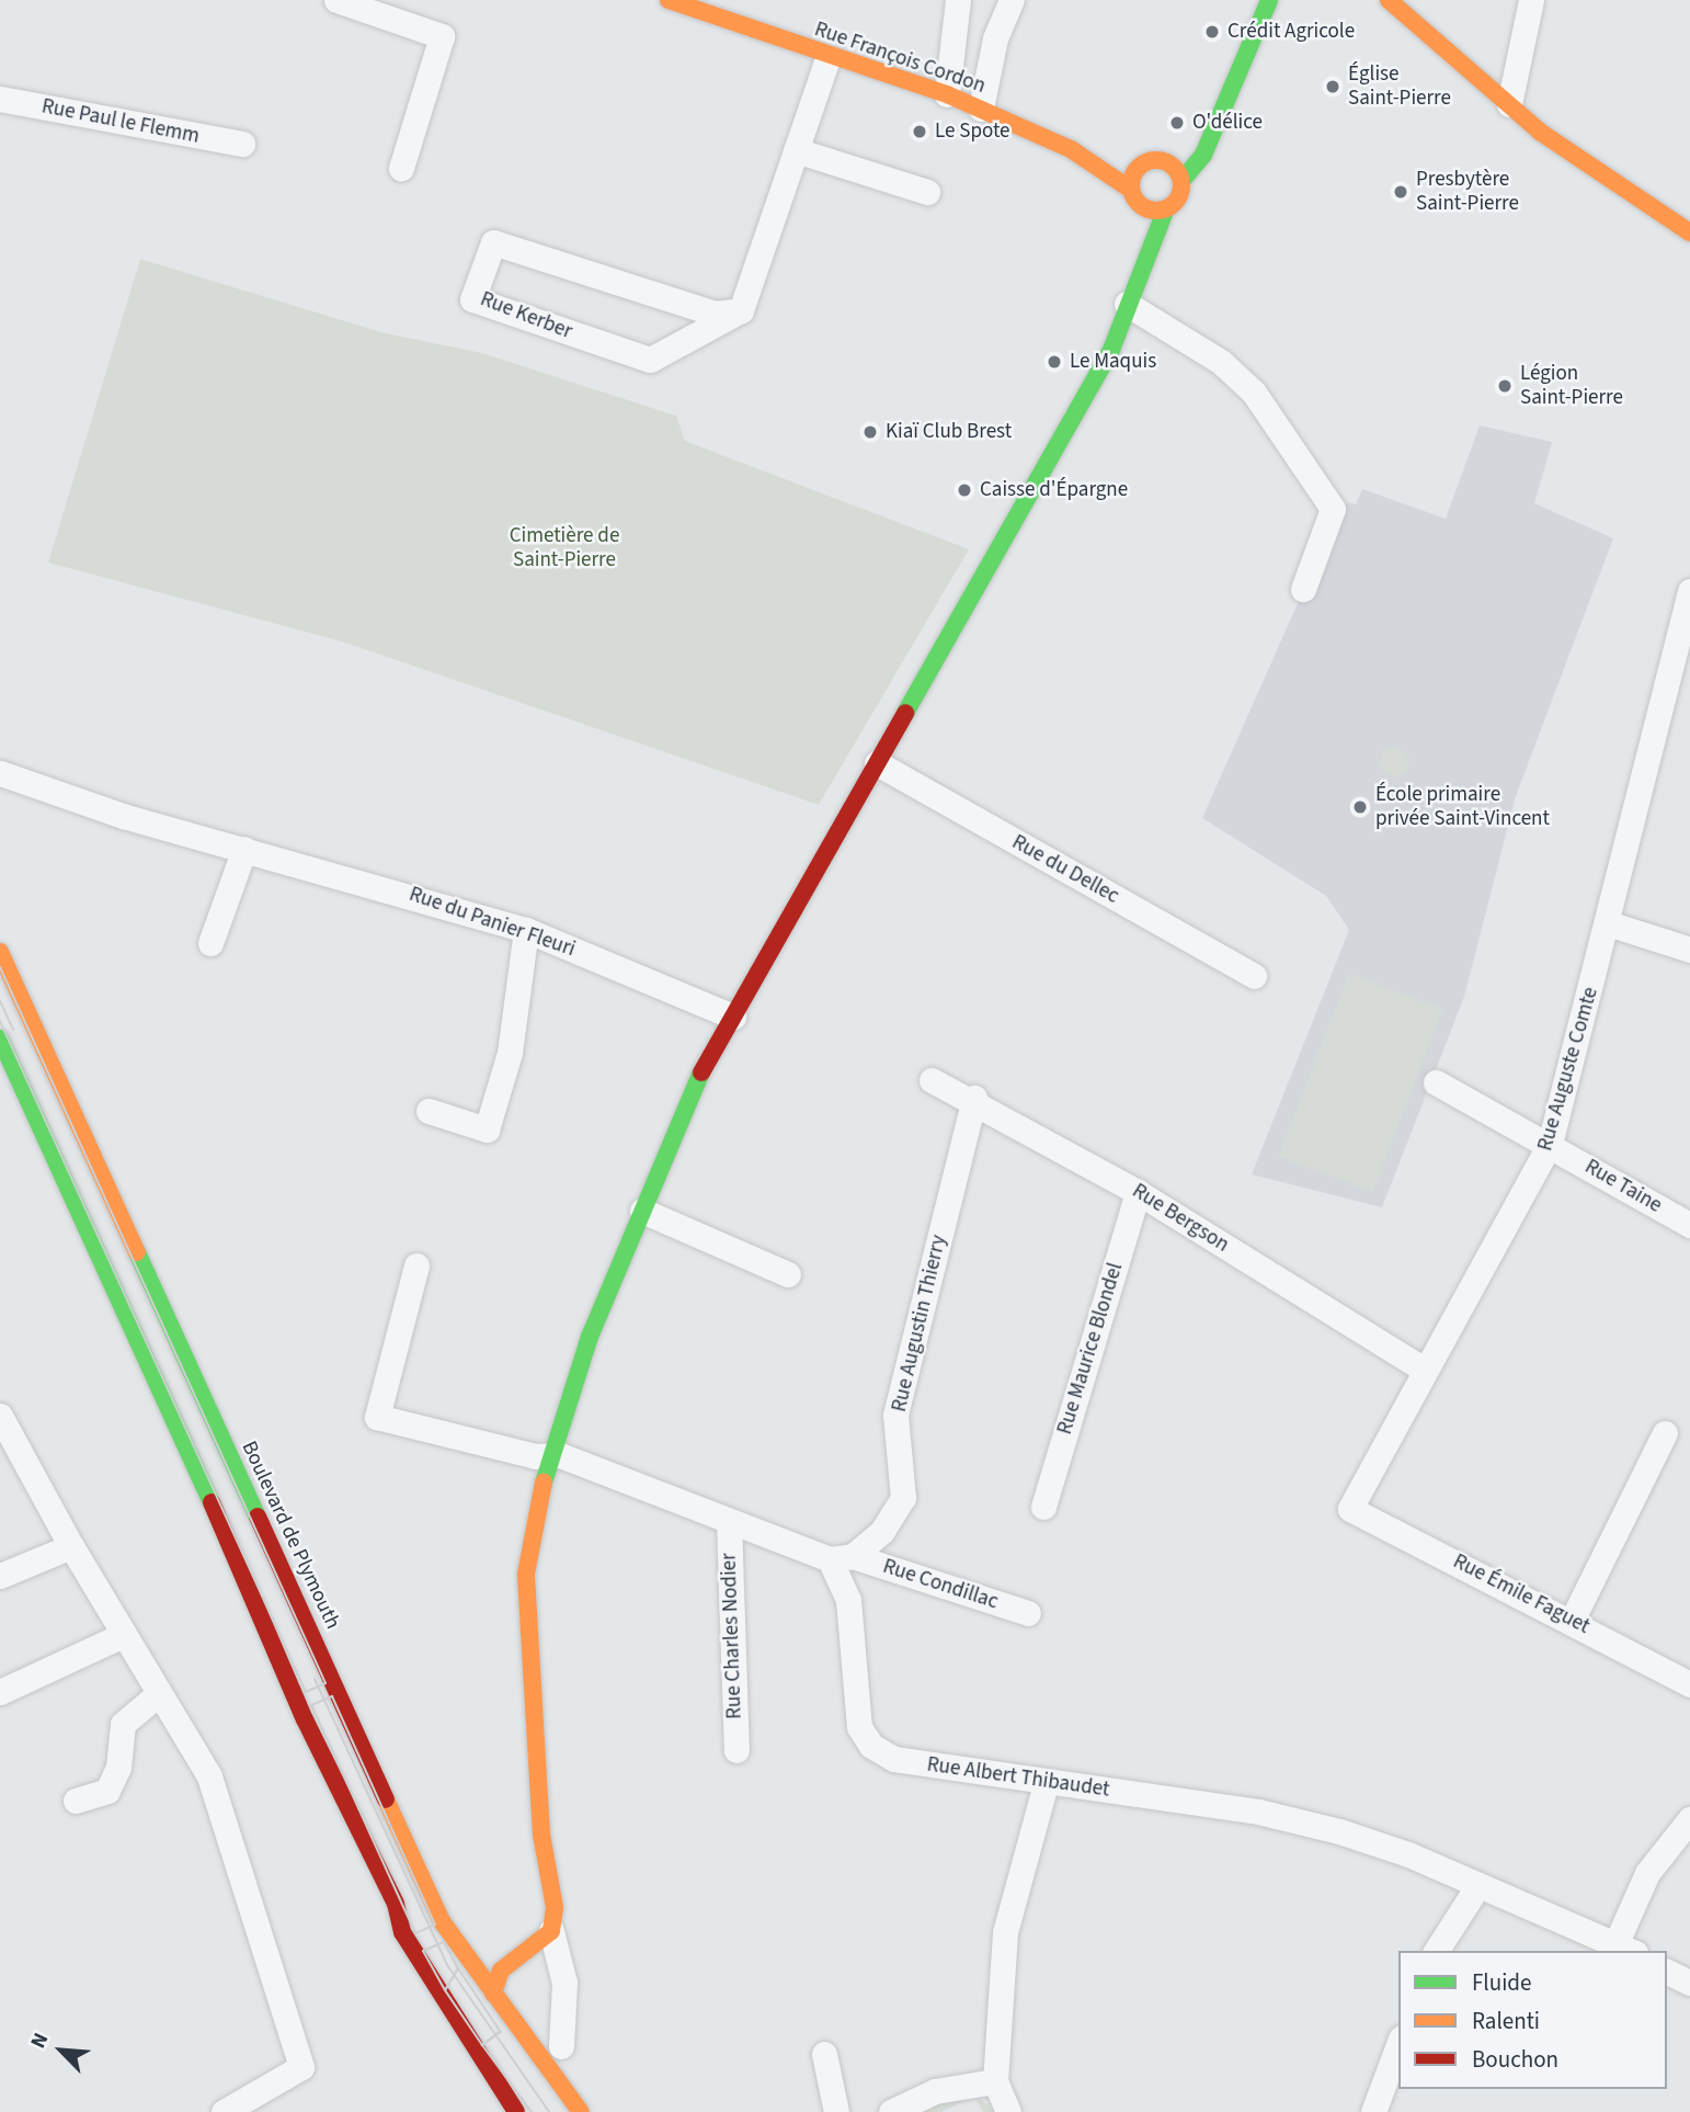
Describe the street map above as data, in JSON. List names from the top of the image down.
{
  "streets": {
    "main road": ["Rue François Cordon", "Boulevard de Plymouth"],
    "street": [
      "Rue Paul le Flemm",
      "Rue Kerber",
      "Rue du Dellec",
      "Rue du Panier Fleuri",
      "Rue Auguste Comte",
      "Rue Taine",
      "Rue Bergson",
      "Rue Augustin Thierry",
      "Rue Maurice Blondel",
      "Rue Condillac",
      "Rue Émile Faguet",
      "Rue Charles Nodier",
      "Rue Albert Thibaudet"
    ]
  },
  "crossings": [
    ["Rue Auguste Comte", "Rue Taine"],
    ["Rue Auguste Comte", "Rue Bergson"],
    ["Rue Auguste Comte", "Rue Émile Faguet"],
    ["Rue Bergson", "Rue Augustin Thierry"],
    ["Rue Bergson", "Rue Maurice Blondel"],
    ["Rue Augustin Thierry", "Rue Condillac"],
    ["Rue Augustin Thierry", "Rue Albert Thibaudet"],
    ["Rue Condillac", "Rue Albert Thibaudet"]
  ],
  "parks": ["Cimetière de Saint-Pierre"],
  "places": [
    "Crédit Agricole",
    "Église Saint-Pierre",
    "O'délice",
    "Le Spote",
    "Presbytère Saint-Pierre",
    "Le Maquis",
    "Légion Saint-Pierre",
    "Kiaï Club Brest",
    "Caisse d'Épargne",
    "École primaire privée Saint-Vincent"
  ],
  "legend": ["Fluide", "Ralenti", "Bouchon"],
  "north": "top left"
}
